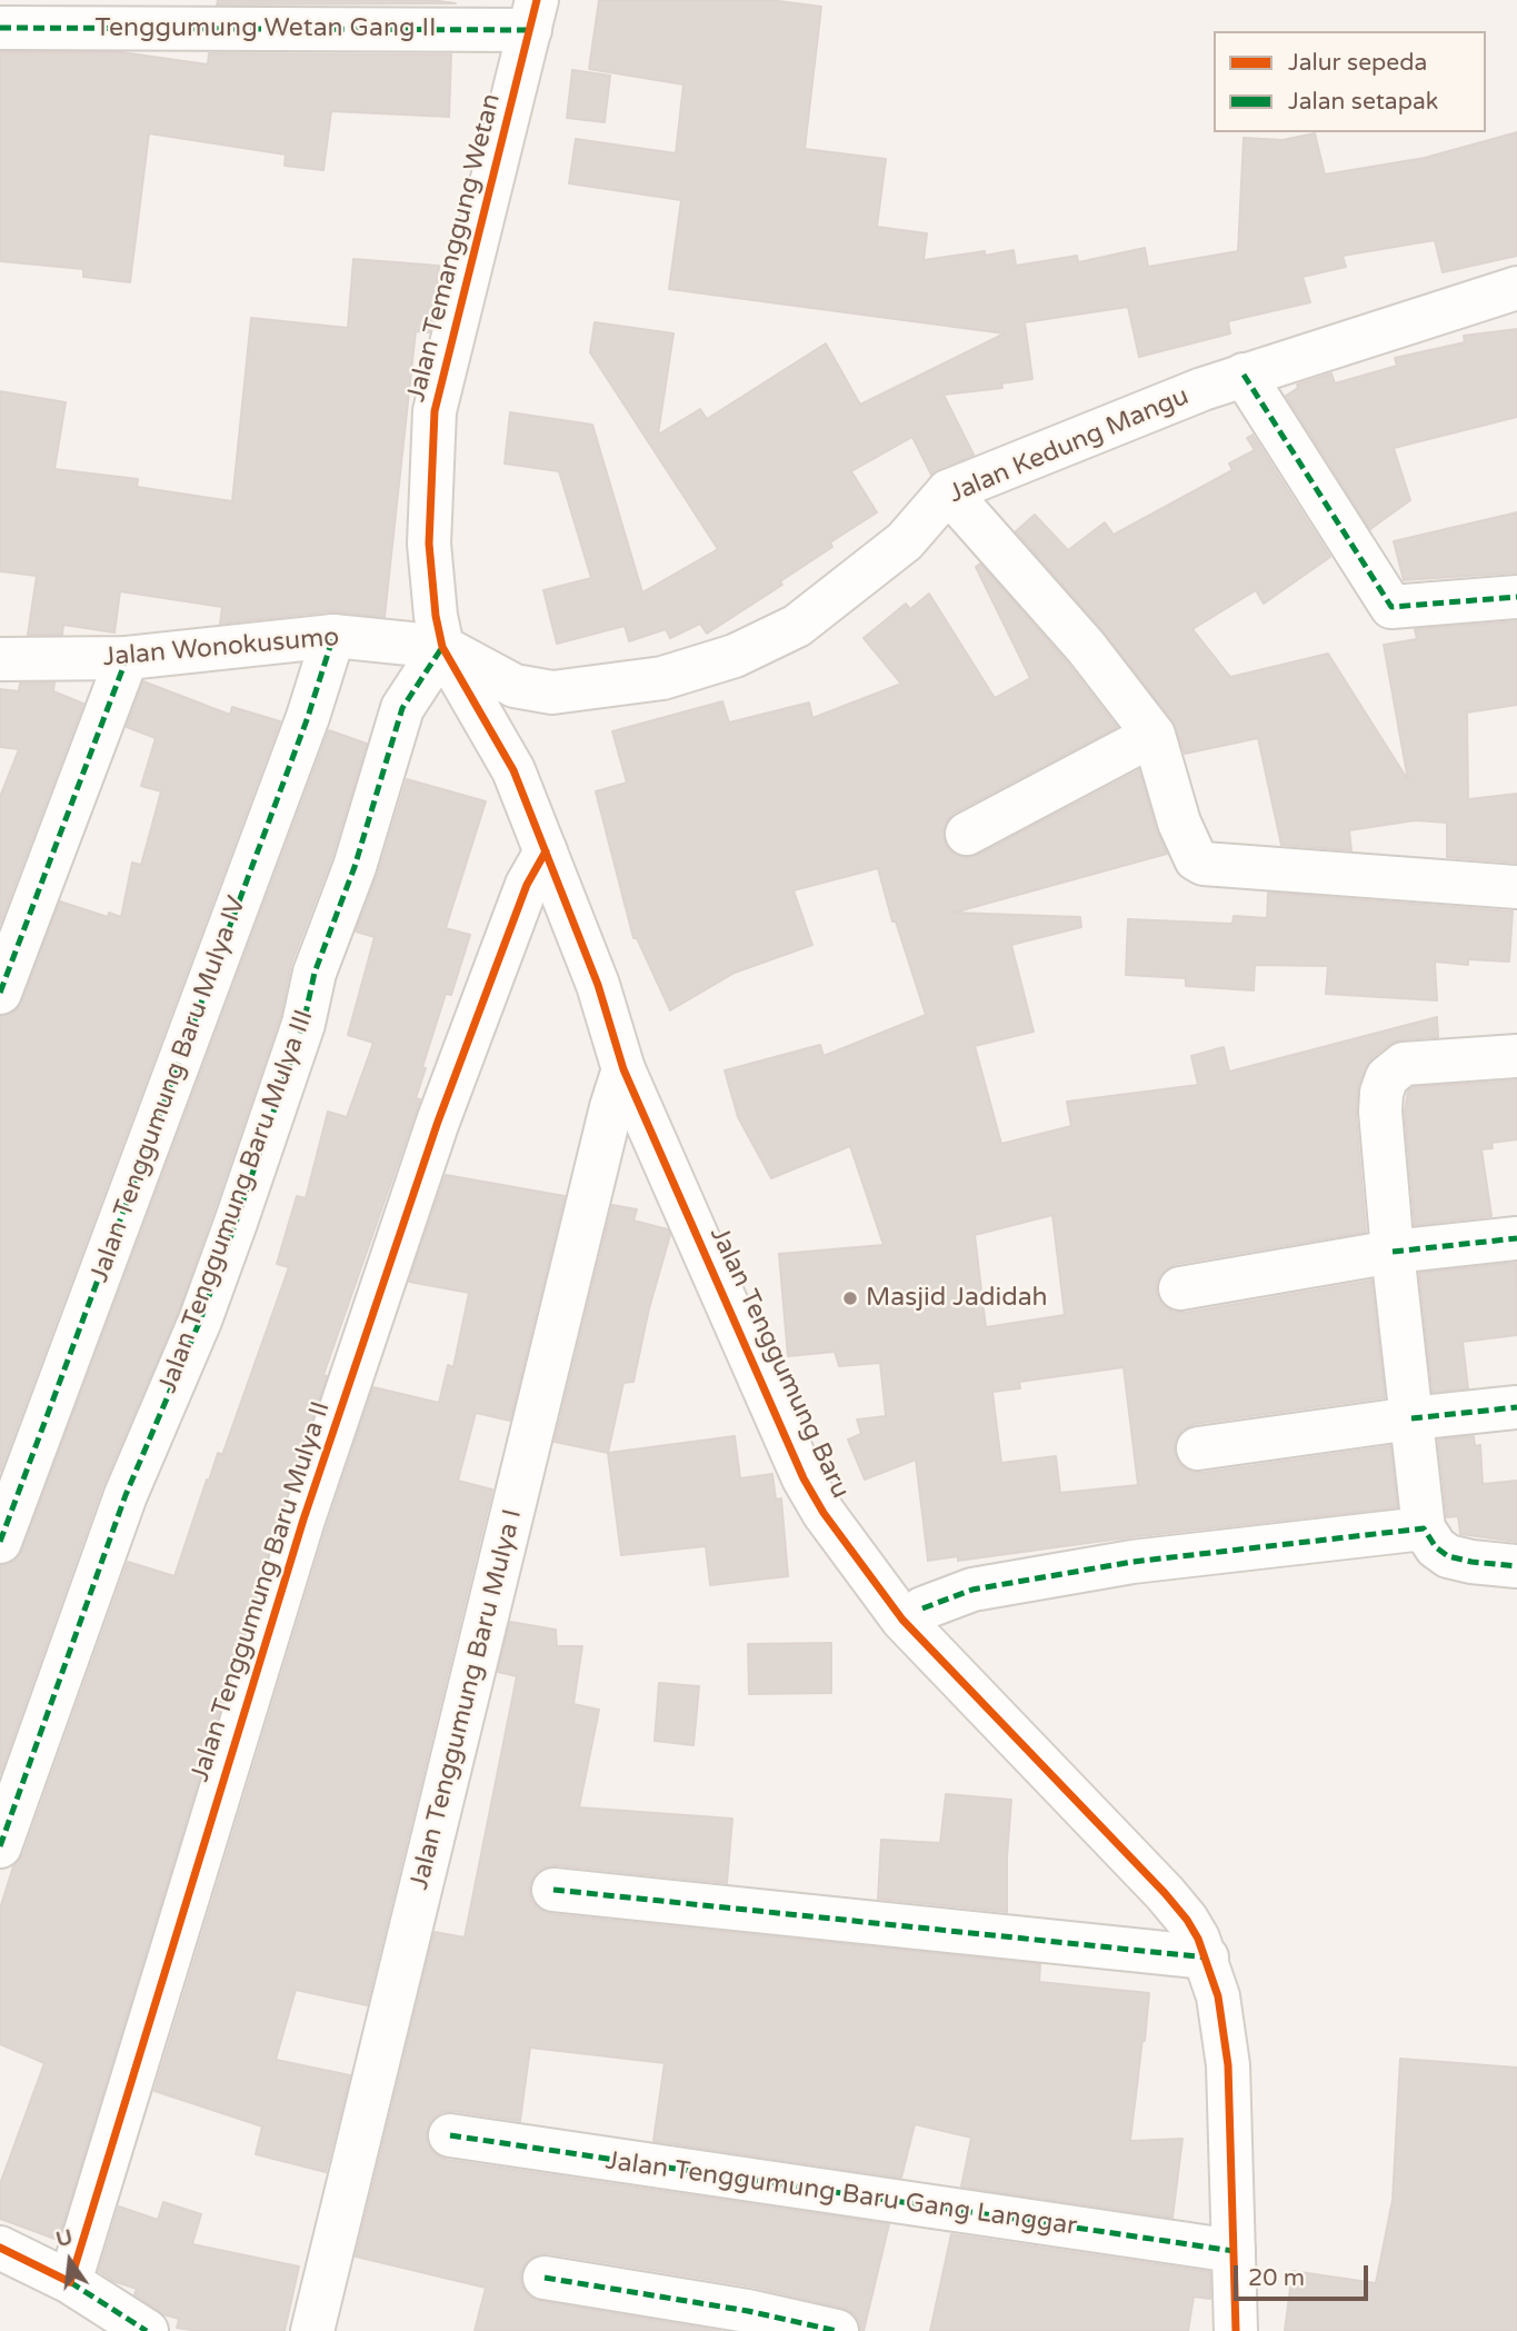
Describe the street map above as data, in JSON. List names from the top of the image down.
{
  "streets": {
    "street": [
      "Tenggumung Wetan Gang II",
      "Jalan Temanggung Wetan",
      "Jalan Kedung Mangu",
      "Jalan Wonokusumo",
      "Jalan Tenggumung Baru Mulya IV",
      "Jalan Tenggumung Baru Mulya III",
      "Jalan Tenggumung Baru",
      "Jalan Tenggumung Baru Mulya II",
      "Jalan Tenggumung Baru Mulya I",
      "Jalan Tenggumung Baru Gang Langgar"
    ]
  },
  "crossings": [
    ["Tenggumung Wetan Gang II", "Jalan Temanggung Wetan"],
    ["Jalan Temanggung Wetan", "Jalan Kedung Mangu"],
    ["Jalan Temanggung Wetan", "Jalan Wonokusumo"],
    ["Jalan Temanggung Wetan", "Jalan Tenggumung Baru Mulya III"],
    ["Jalan Temanggung Wetan", "Jalan Tenggumung Baru"],
    ["Jalan Kedung Mangu", "Jalan Wonokusumo"],
    ["Jalan Kedung Mangu", "Jalan Tenggumung Baru Mulya III"],
    ["Jalan Kedung Mangu", "Jalan Tenggumung Baru"],
    ["Jalan Wonokusumo", "Jalan Tenggumung Baru Mulya IV"],
    ["Jalan Wonokusumo", "Jalan Tenggumung Baru Mulya III"],
    ["Jalan Wonokusumo", "Jalan Tenggumung Baru"],
    ["Jalan Tenggumung Baru Mulya III", "Jalan Tenggumung Baru"],
    ["Jalan Tenggumung Baru", "Jalan Tenggumung Baru Mulya II"],
    ["Jalan Tenggumung Baru", "Jalan Tenggumung Baru Mulya I"],
    ["Jalan Tenggumung Baru", "Jalan Tenggumung Baru Gang Langgar"]
  ],
  "places": ["Masjid Jadidah"],
  "legend": ["Jalur sepeda", "Jalan setapak"],
  "scale_bar": "20 m",
  "north": "top"
}
